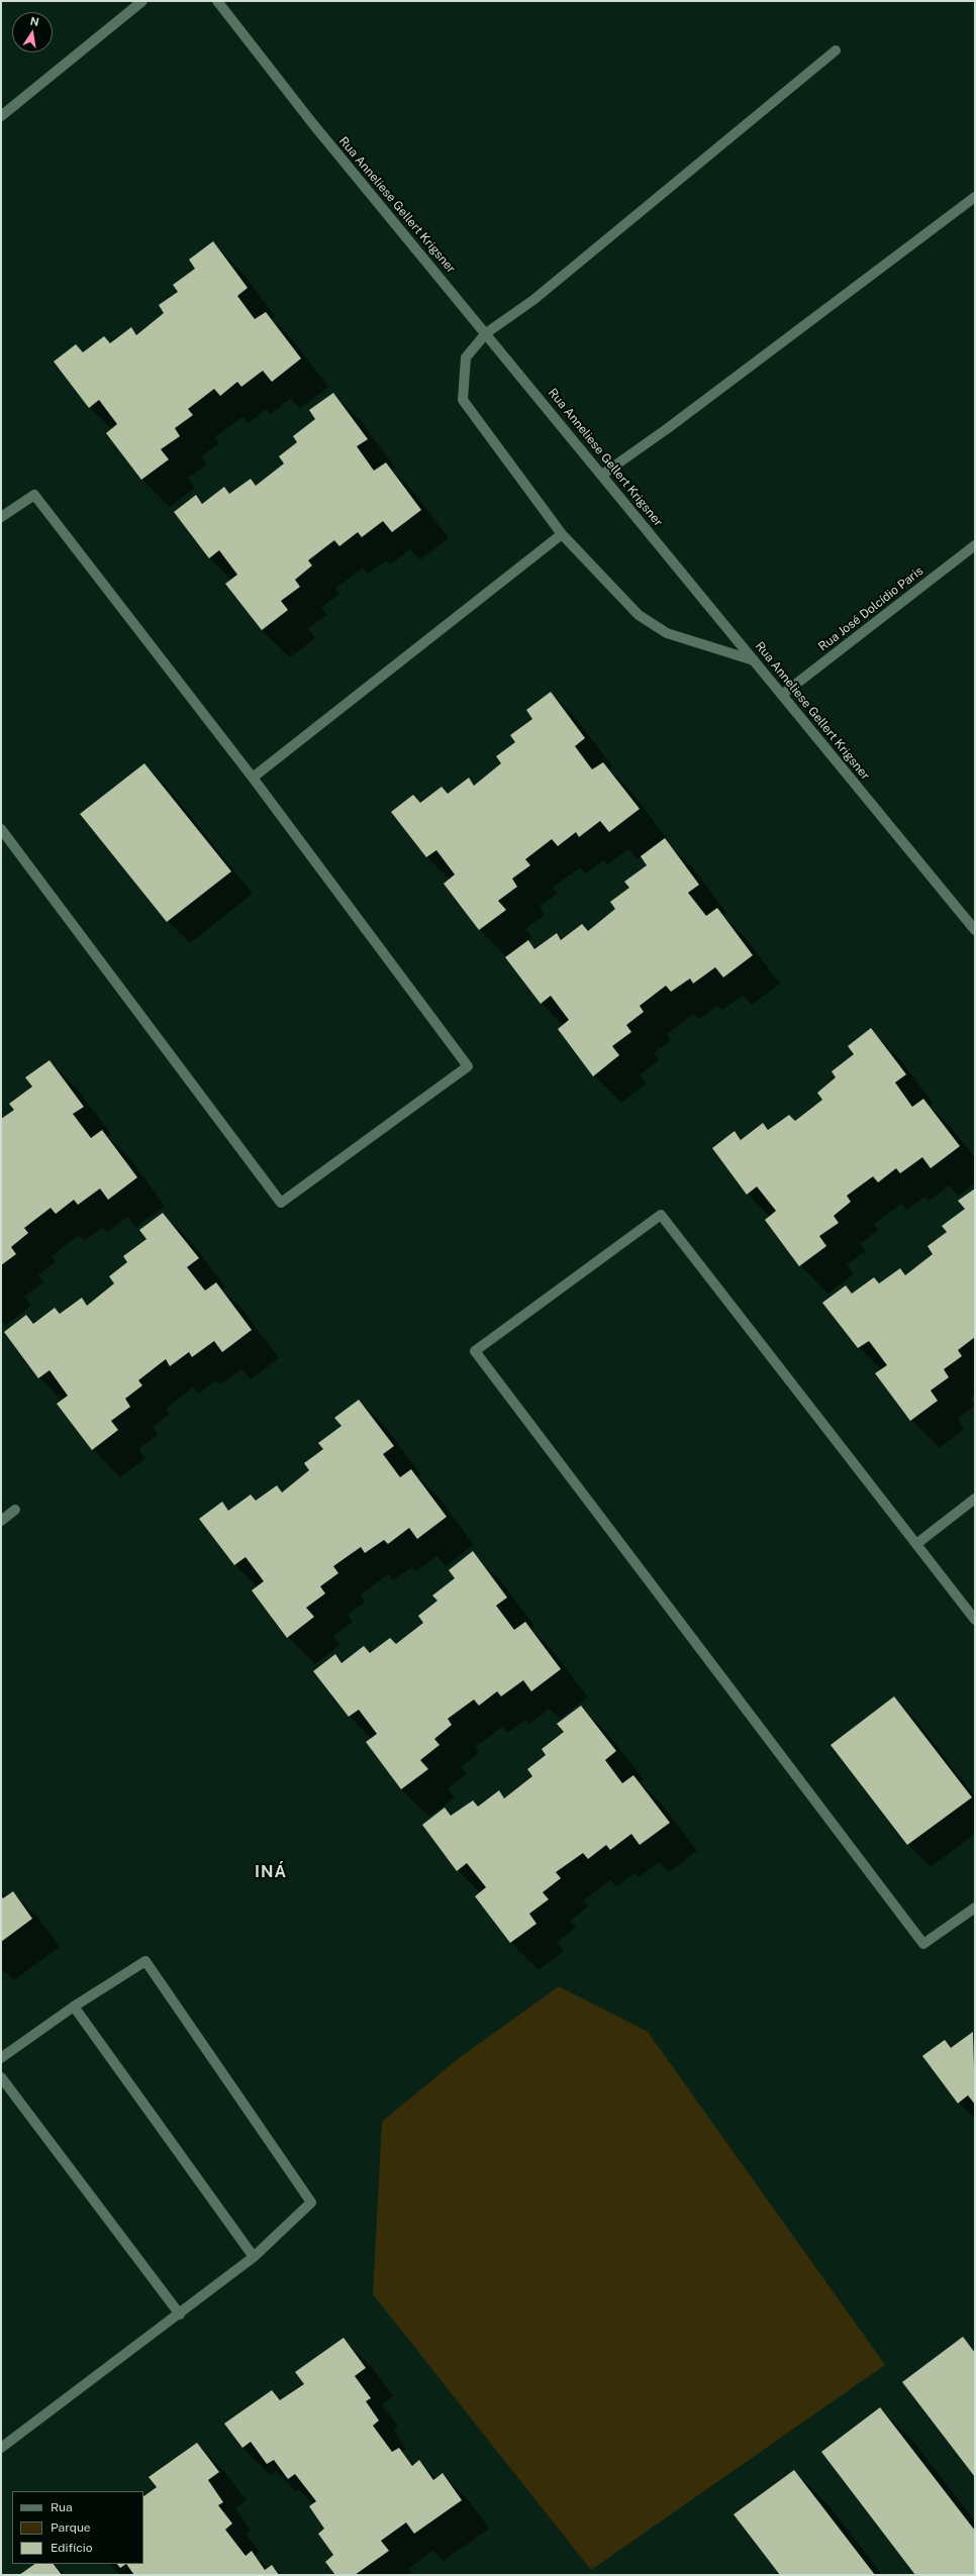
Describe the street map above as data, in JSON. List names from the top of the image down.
{
  "streets": {
    "main road": ["Rua Anneliese Gellert Krigsner", "Rua José Dolcídio Paris"]
  },
  "crossings": [
    ["Rua Anneliese Gellert Krigsner", "Rua José Dolcídio Paris"]
  ],
  "districts": ["INÁ"],
  "legend": ["Rua", "Parque", "Edifício"],
  "north": "top"
}
